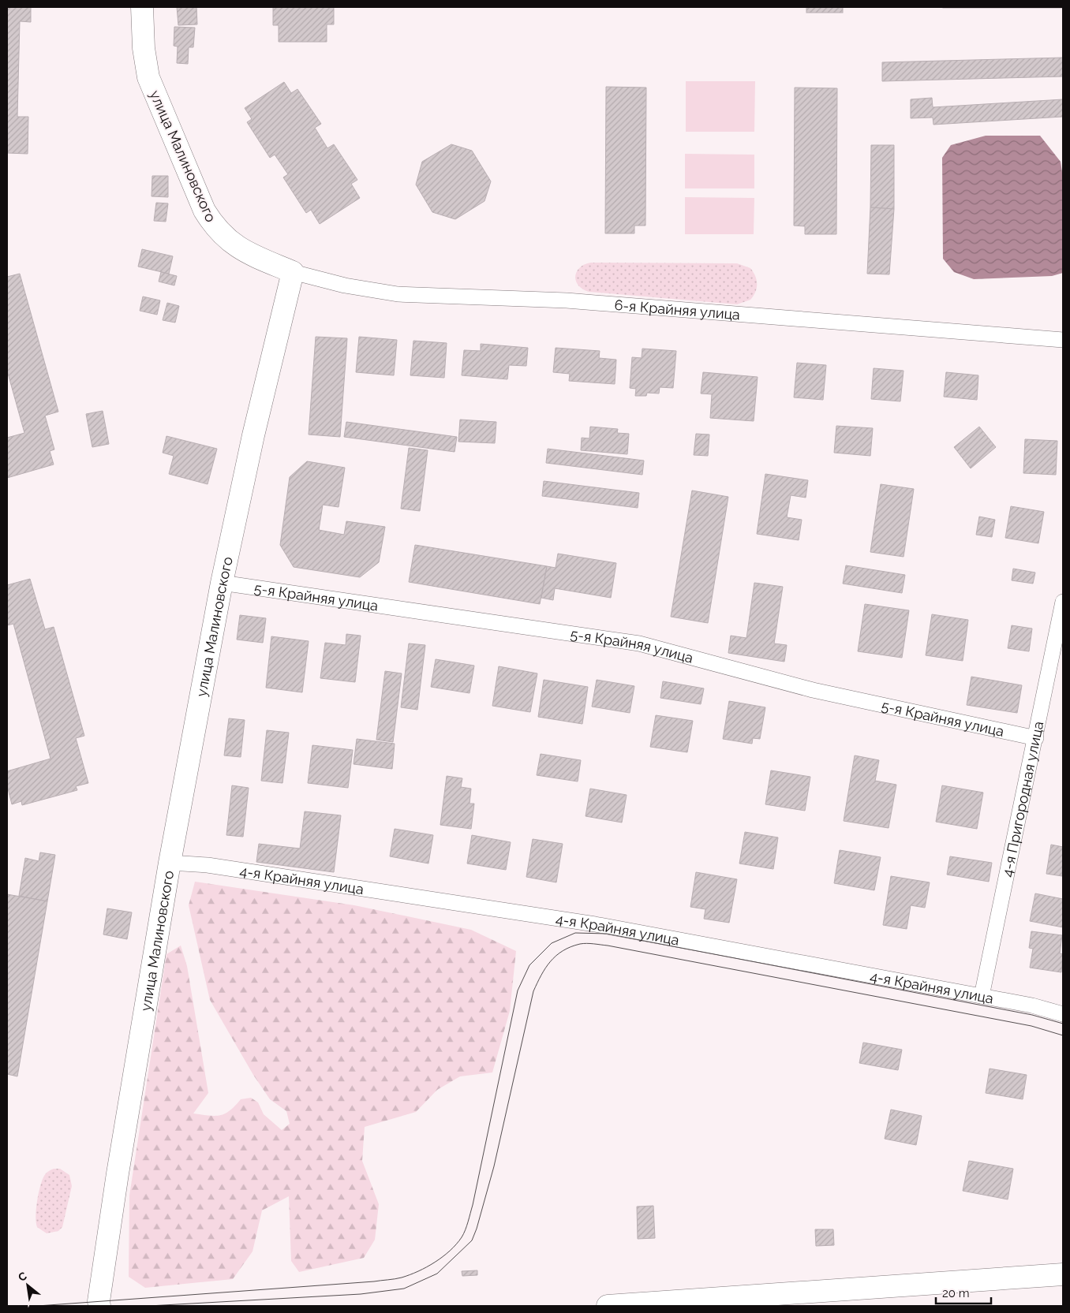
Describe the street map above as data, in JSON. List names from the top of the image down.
{
  "streets": {
    "street": [
      "улица Малиновского",
      "6-я Крайняя улица",
      "5-я Крайняя улица",
      "4-я Пригородная улица",
      "4-я Крайняя улица"
    ]
  },
  "crossings": [
    ["улица Малиновского", "6-я Крайняя улица"],
    ["улица Малиновского", "5-я Крайняя улица"],
    ["улица Малиновского", "4-я Крайняя улица"],
    ["5-я Крайняя улица", "4-я Пригородная улица"],
    ["4-я Пригородная улица", "4-я Крайняя улица"]
  ],
  "scale_bar": "20 m",
  "north": "top left"
}
